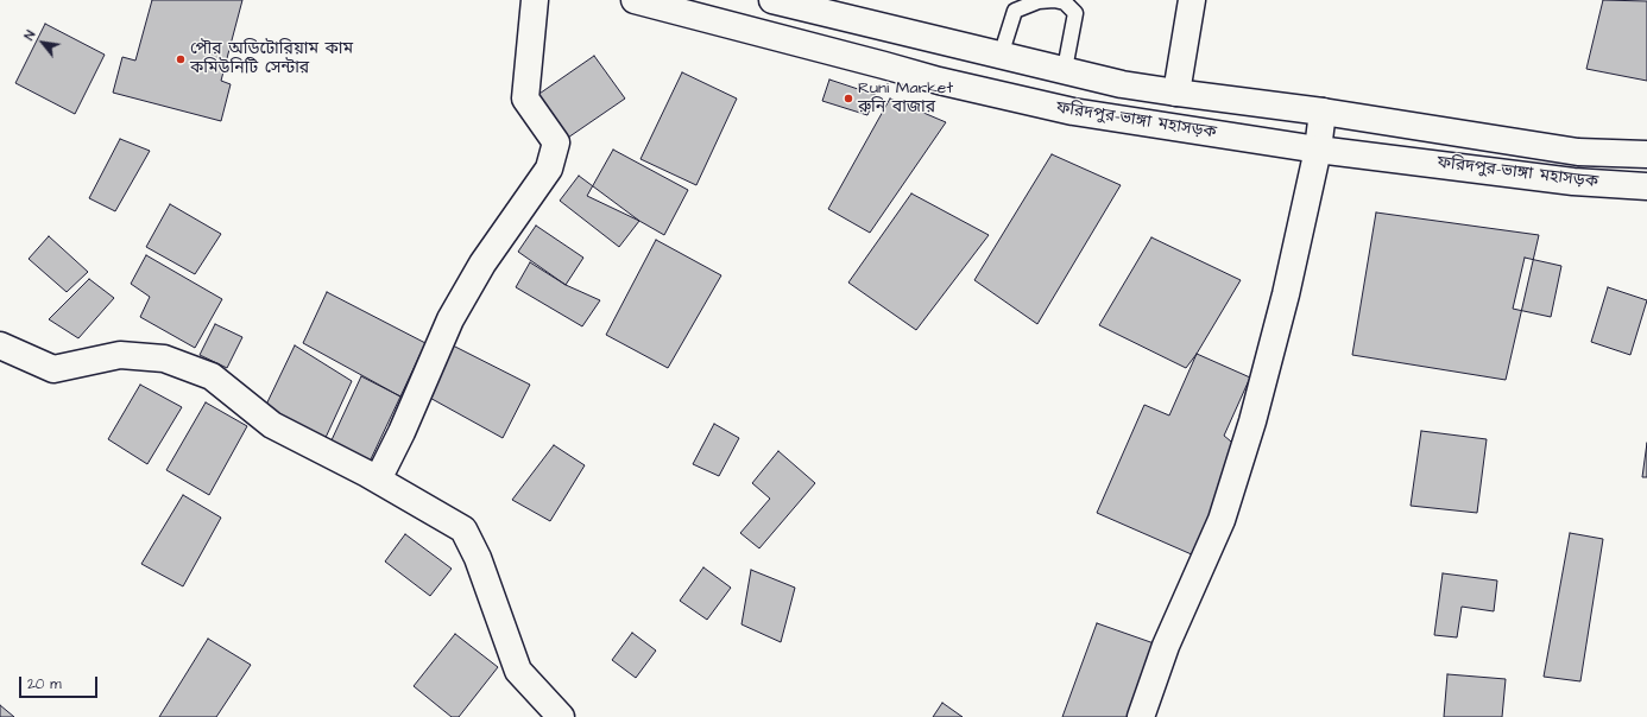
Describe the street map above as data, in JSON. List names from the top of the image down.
{
  "streets": {
    "main road": ["ফরিদপুর-ভাঙ্গা মহাসড়ক"]
  },
  "places": ["পৌর অডিটোরিয়াম কাম কমিউনিটি সেন্টার", "Runi Market রুনি বাজার"],
  "scale_bar": "20 m",
  "north": "top left"
}
